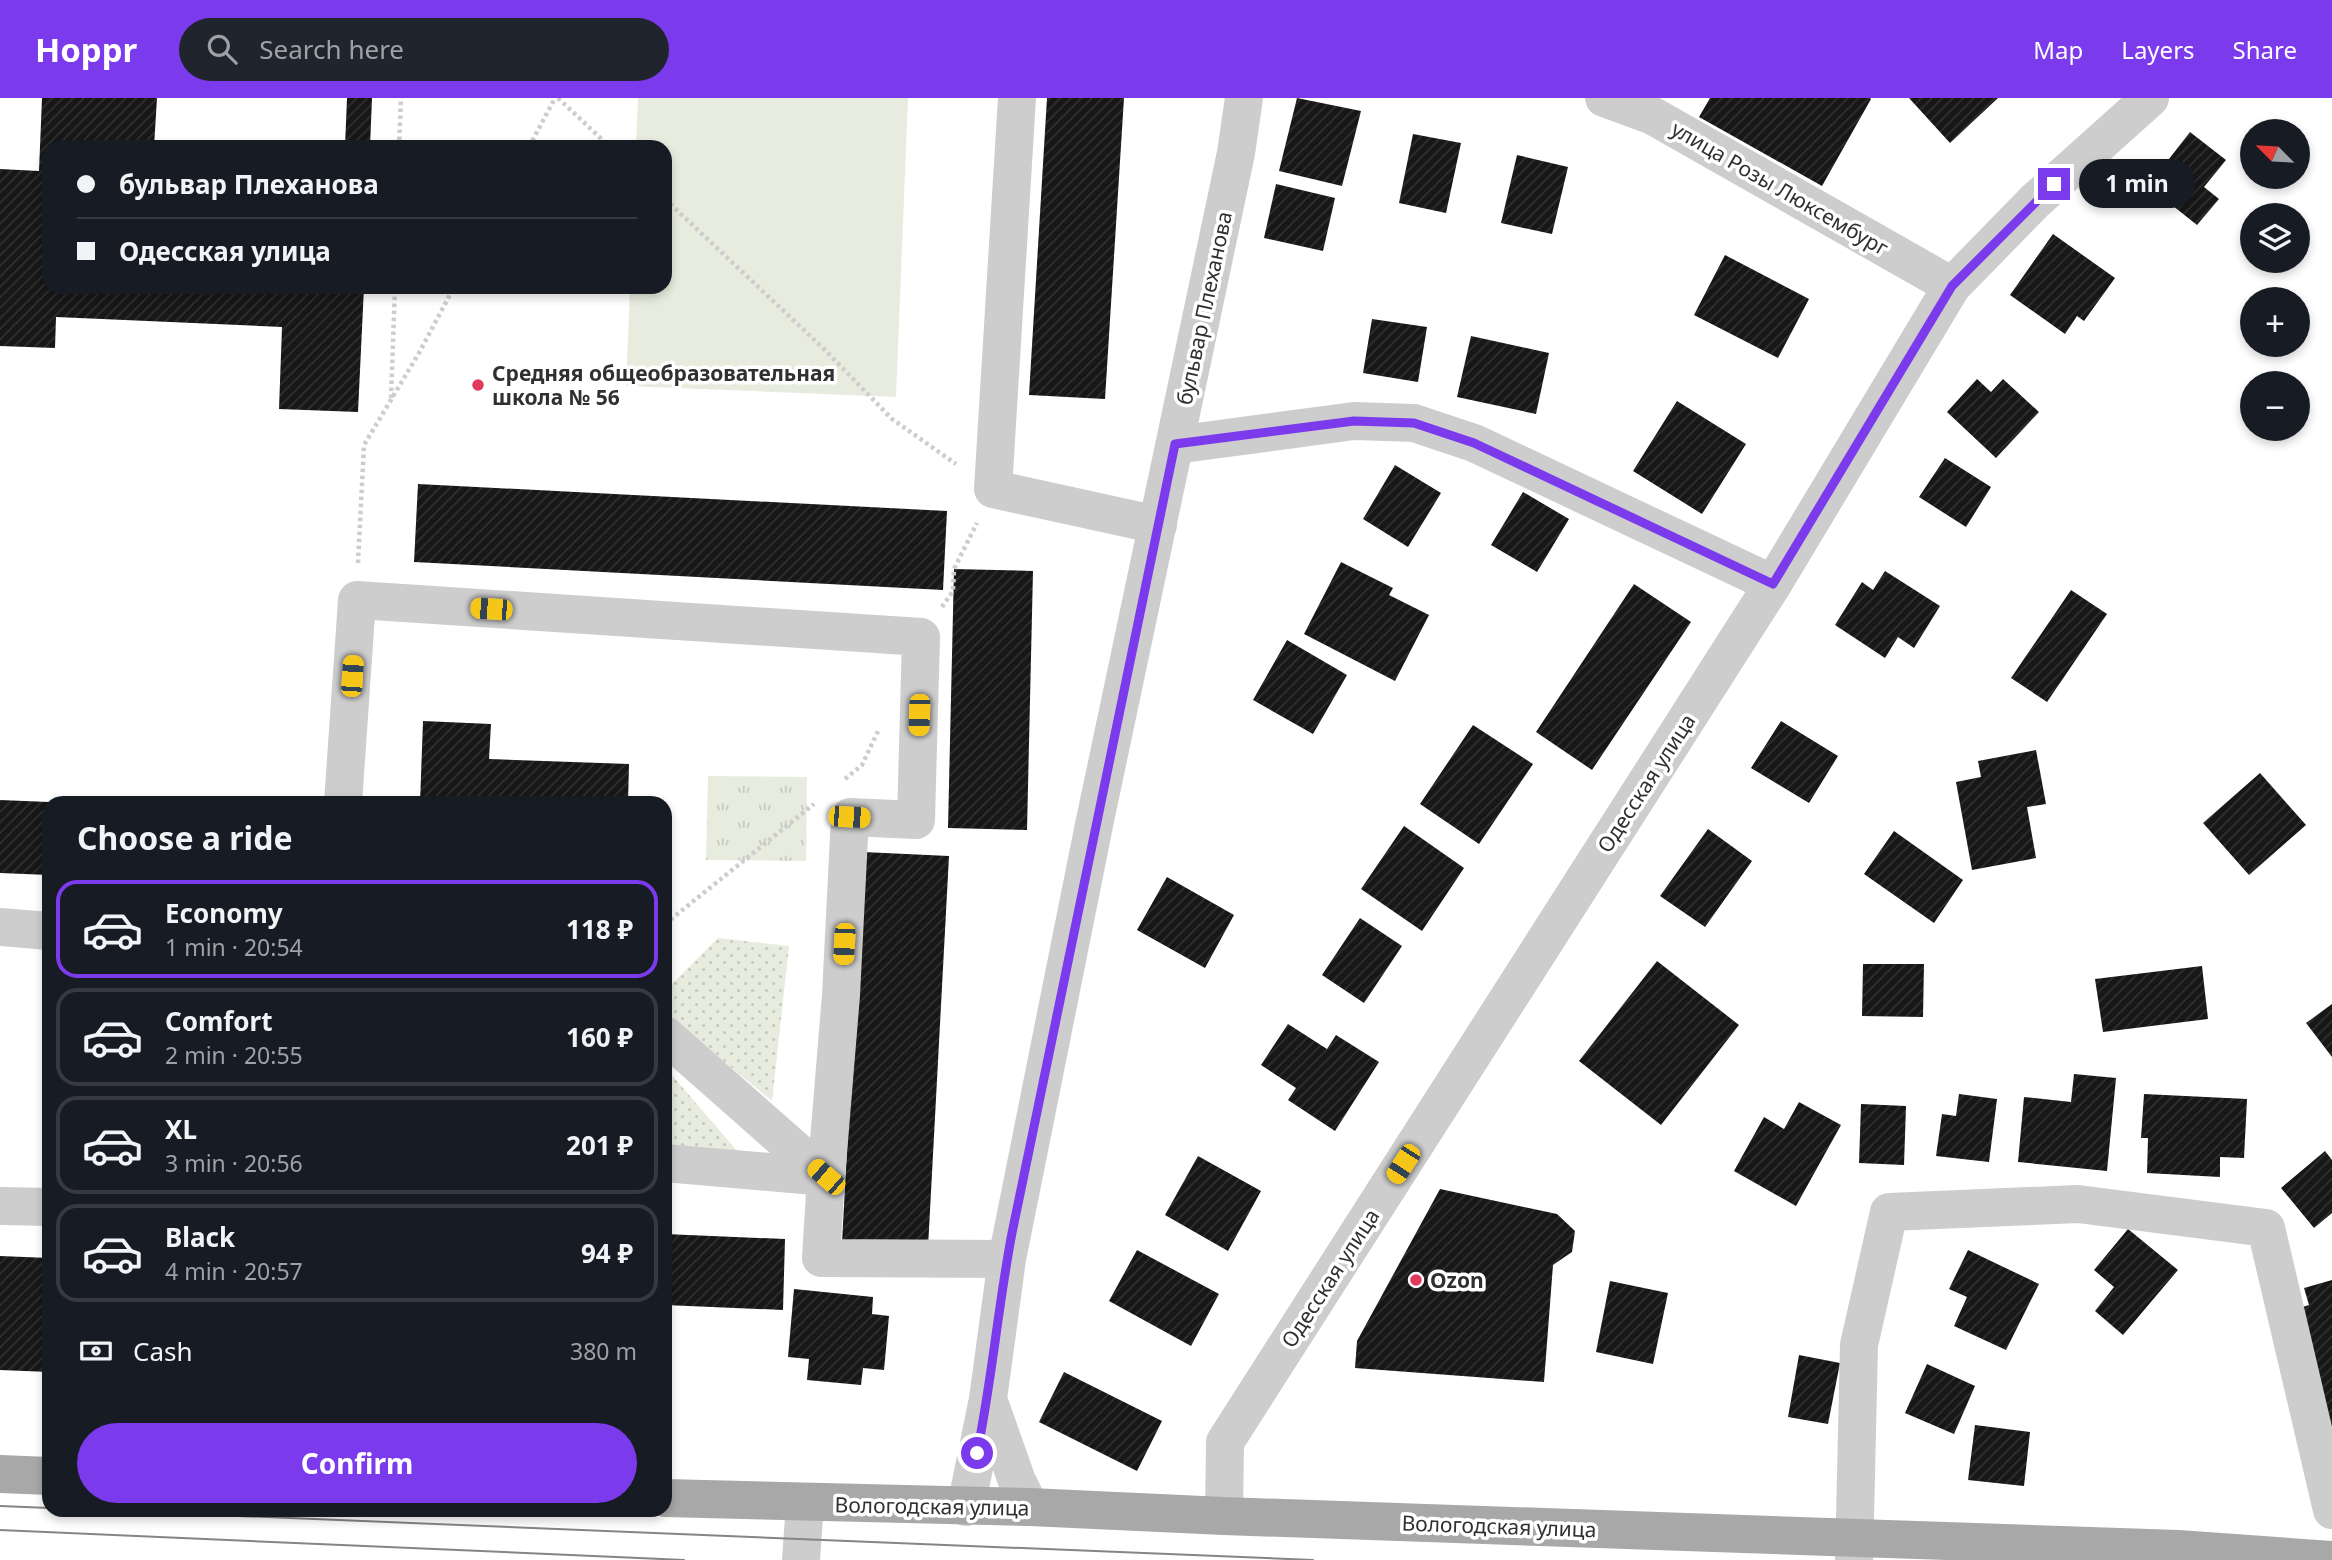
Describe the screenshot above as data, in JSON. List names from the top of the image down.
{
  "streets": {
    "main road": ["Вологодская улица"],
    "street": ["улица Розы Люксембург", "бульвар Плеханова", "Одесская улица"]
  },
  "crossings": [
    ["улица Розы Люксембург", "Одесская улица"],
    ["бульвар Плеханова", "Вологодская улица"],
    ["Одесская улица", "Вологодская улица"]
  ],
  "places": ["Средняя общеобразовательная школа № 56", "Ozon"],
  "north": "top left",
  "page": {
    "header": "Hoppr",
    "search": "Search here",
    "nav": ["Map", "Layers", "Share"],
    "map_buttons": ["+", "−"],
    "banner": ["бульвар Плеханова", "Одесская улица"],
    "bubble": "1 min",
    "heading": "Choose a ride",
    "list": [
      {
        "name": "Economy",
        "note": "1 min · 20:54",
        "value": "118 ₽"
      },
      {
        "name": "Comfort",
        "note": "2 min · 20:55",
        "value": "160 ₽"
      },
      {
        "name": "XL",
        "note": "3 min · 20:56",
        "value": "201 ₽"
      },
      {
        "name": "Black",
        "note": "4 min · 20:57",
        "value": "94 ₽"
      }
    ],
    "pay": ["Cash", "380 m"],
    "buttons": "Confirm"
  }
}
